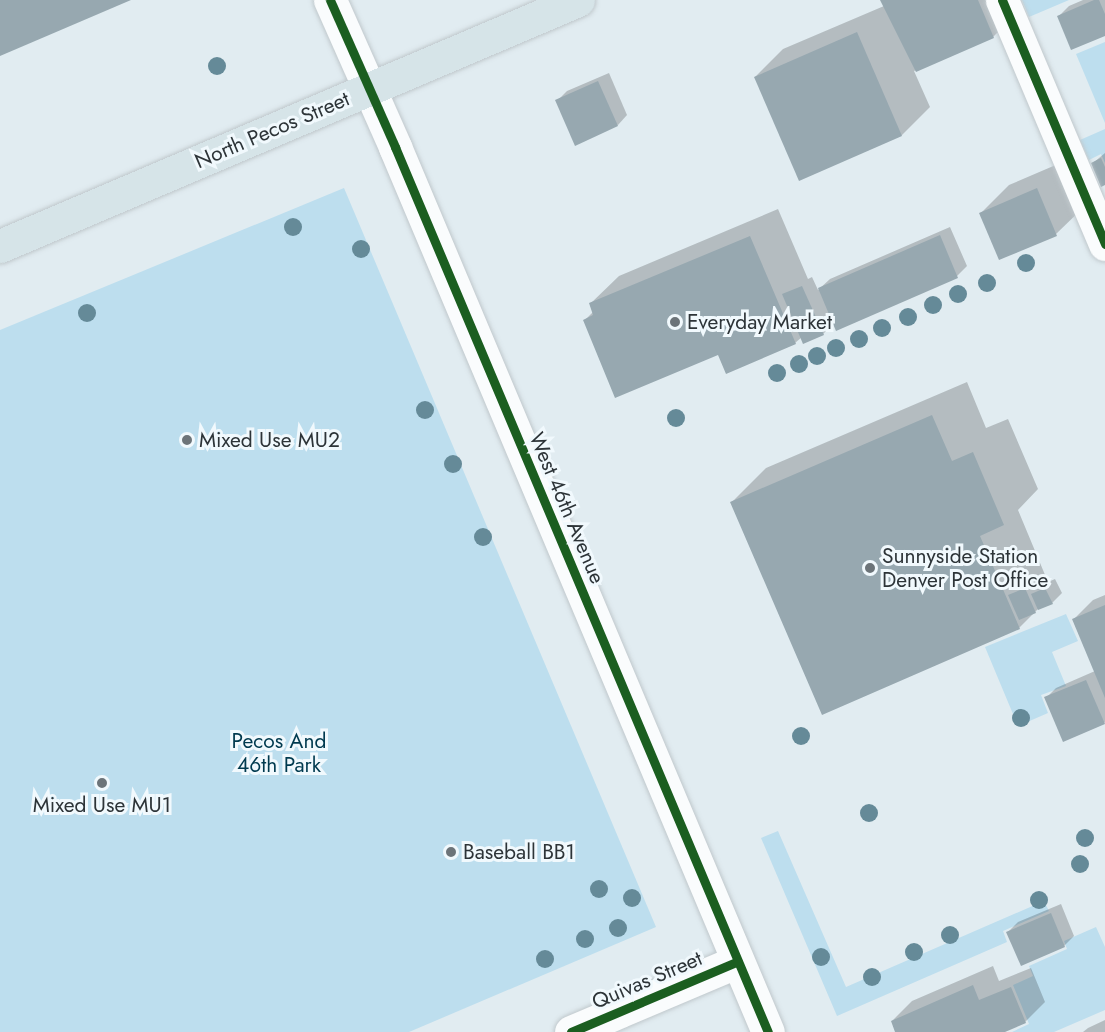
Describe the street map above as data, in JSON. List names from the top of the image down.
{
  "streets": {
    "main road": ["North Pecos Street"],
    "street": ["West 46th Avenue", "Quivas Street"]
  },
  "crossings": [
    ["North Pecos Street", "West 46th Avenue"],
    ["West 46th Avenue", "Quivas Street"]
  ],
  "parks": ["Pecos And 46th Park"],
  "places": [
    "Everyday Market",
    "Mixed Use MU2",
    "Sunnyside Station Denver Post Office",
    "Mixed Use MU1",
    "Baseball BB1"
  ]
}
